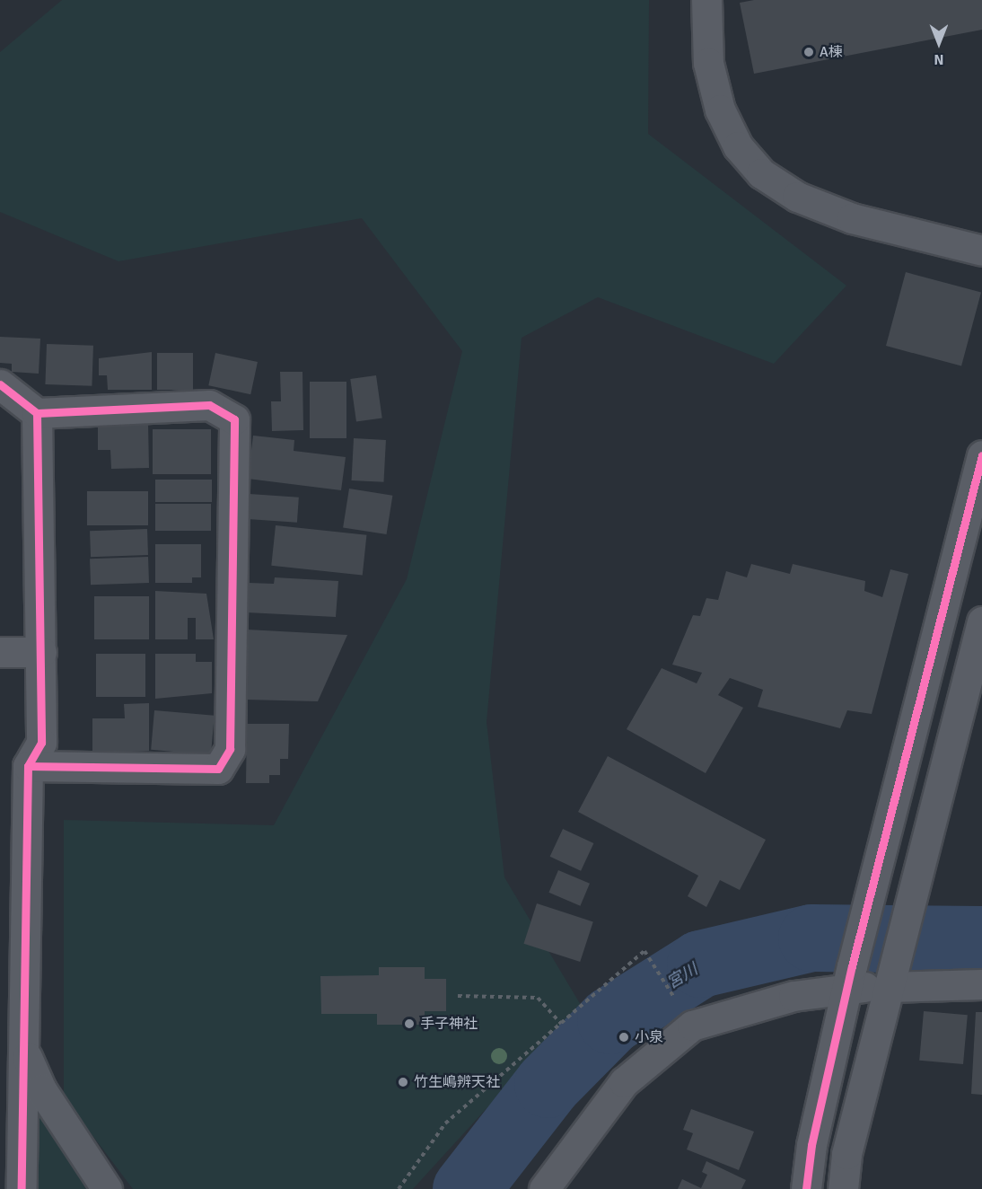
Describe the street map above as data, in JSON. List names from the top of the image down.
{
  "water": ["宮川"],
  "places": [
    "A棟",
    "手子神社",
    "小泉",
    "竹生嶋辨天社"
  ],
  "north": "bottom"
}
